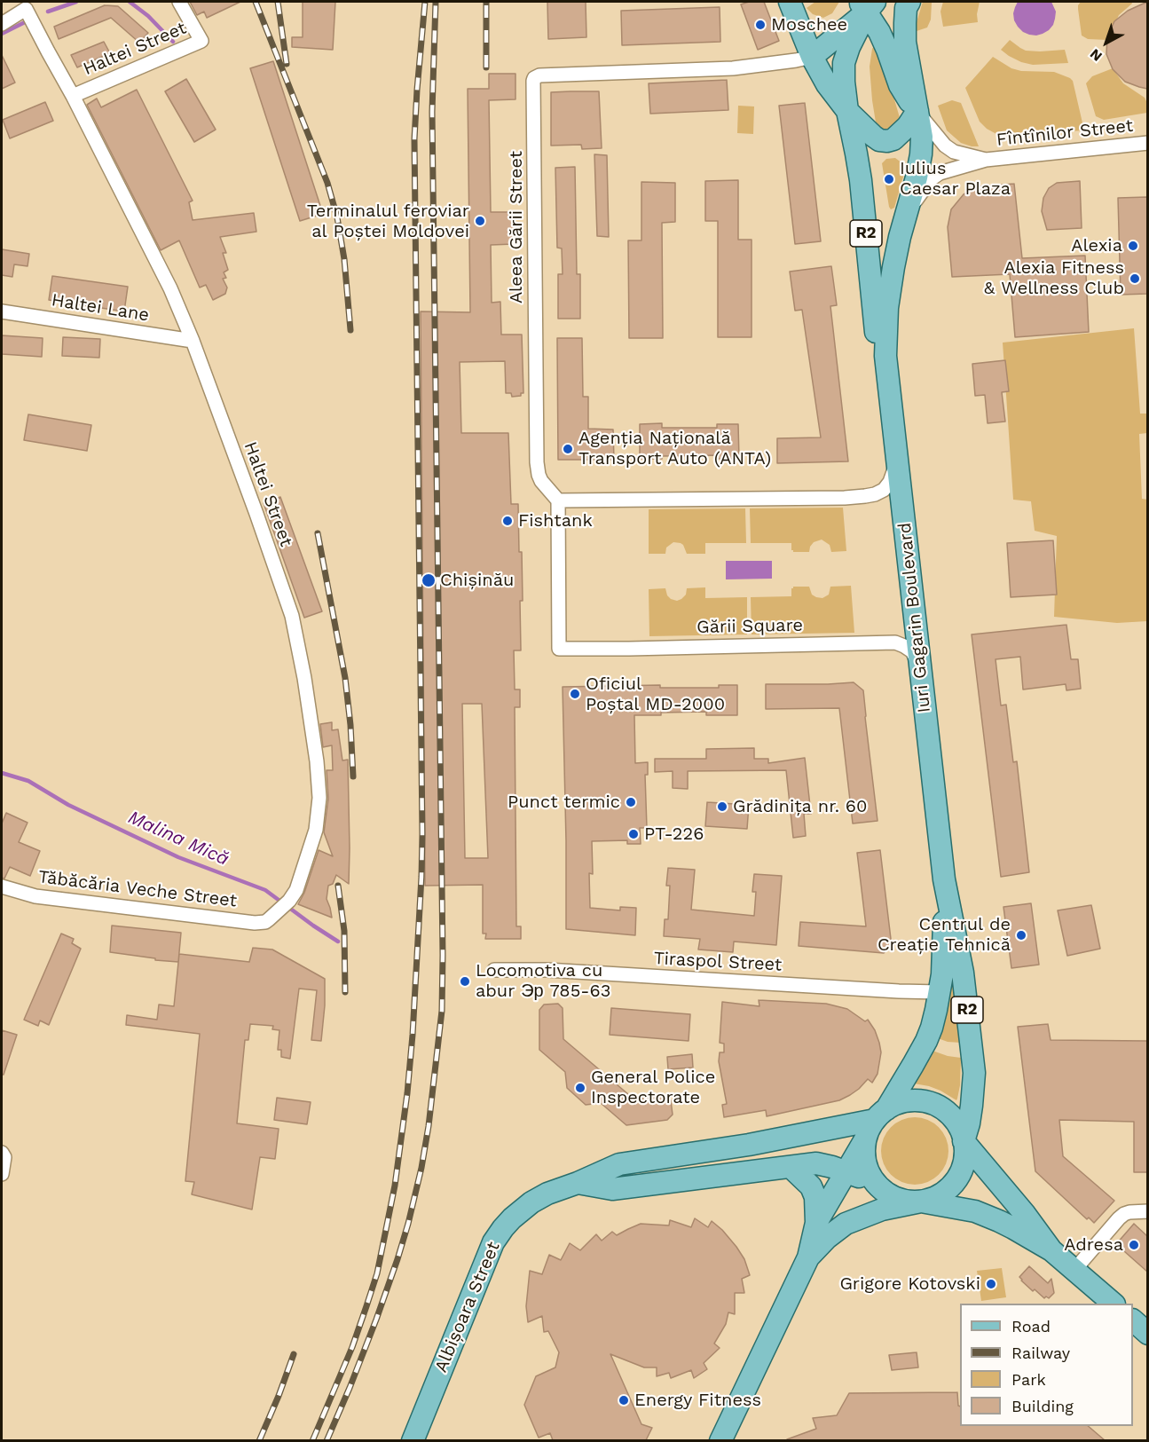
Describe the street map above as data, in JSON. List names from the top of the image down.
{
  "streets": {
    "main road": ["R2", "Iuri Gagarin Boulevard", "Albișoara Street"],
    "street": [
      "Haltei Street",
      "Fîntînilor Street",
      "Aleea Gării Street",
      "Haltei Lane",
      "Gării Square",
      "Tăbăcăria Veche Street",
      "Tiraspol Street"
    ]
  },
  "crossings": [
    ["Haltei Street", "Haltei Lane"],
    ["Haltei Street", "Tăbăcăria Veche Street"],
    ["Fîntînilor Street", "Iuri Gagarin Boulevard"],
    ["Aleea Gării Street", "R2"],
    ["Aleea Gării Street", "Gării Square"],
    ["R2", "Iuri Gagarin Boulevard"],
    ["Iuri Gagarin Boulevard", "Gării Square"],
    ["Iuri Gagarin Boulevard", "Tiraspol Street"],
    ["Iuri Gagarin Boulevard", "Albișoara Street"]
  ],
  "water": ["Malina Mică"],
  "places": [
    "Moschee",
    "Iulius Caesar Plaza",
    "Terminalul feroviar al Poștei Moldovei",
    "Alexia",
    "Alexia Fitness & Wellness Club",
    "Agenția Națională Transport Auto (ANTA)",
    "Fishtank",
    "Chișinău",
    "Oficiul Poștal MD-2000",
    "Punct termic",
    "Grădinița nr. 60",
    "PT-226",
    "Centrul de Creație Tehnică",
    "Locomotiva cu abur Эр 785-63",
    "General Police Inspectorate",
    "Adresa",
    "Grigore Kotovski",
    "Energy Fitness"
  ],
  "legend": [
    "Road",
    "Railway",
    "Park",
    "Building"
  ],
  "north": "bottom left"
}
